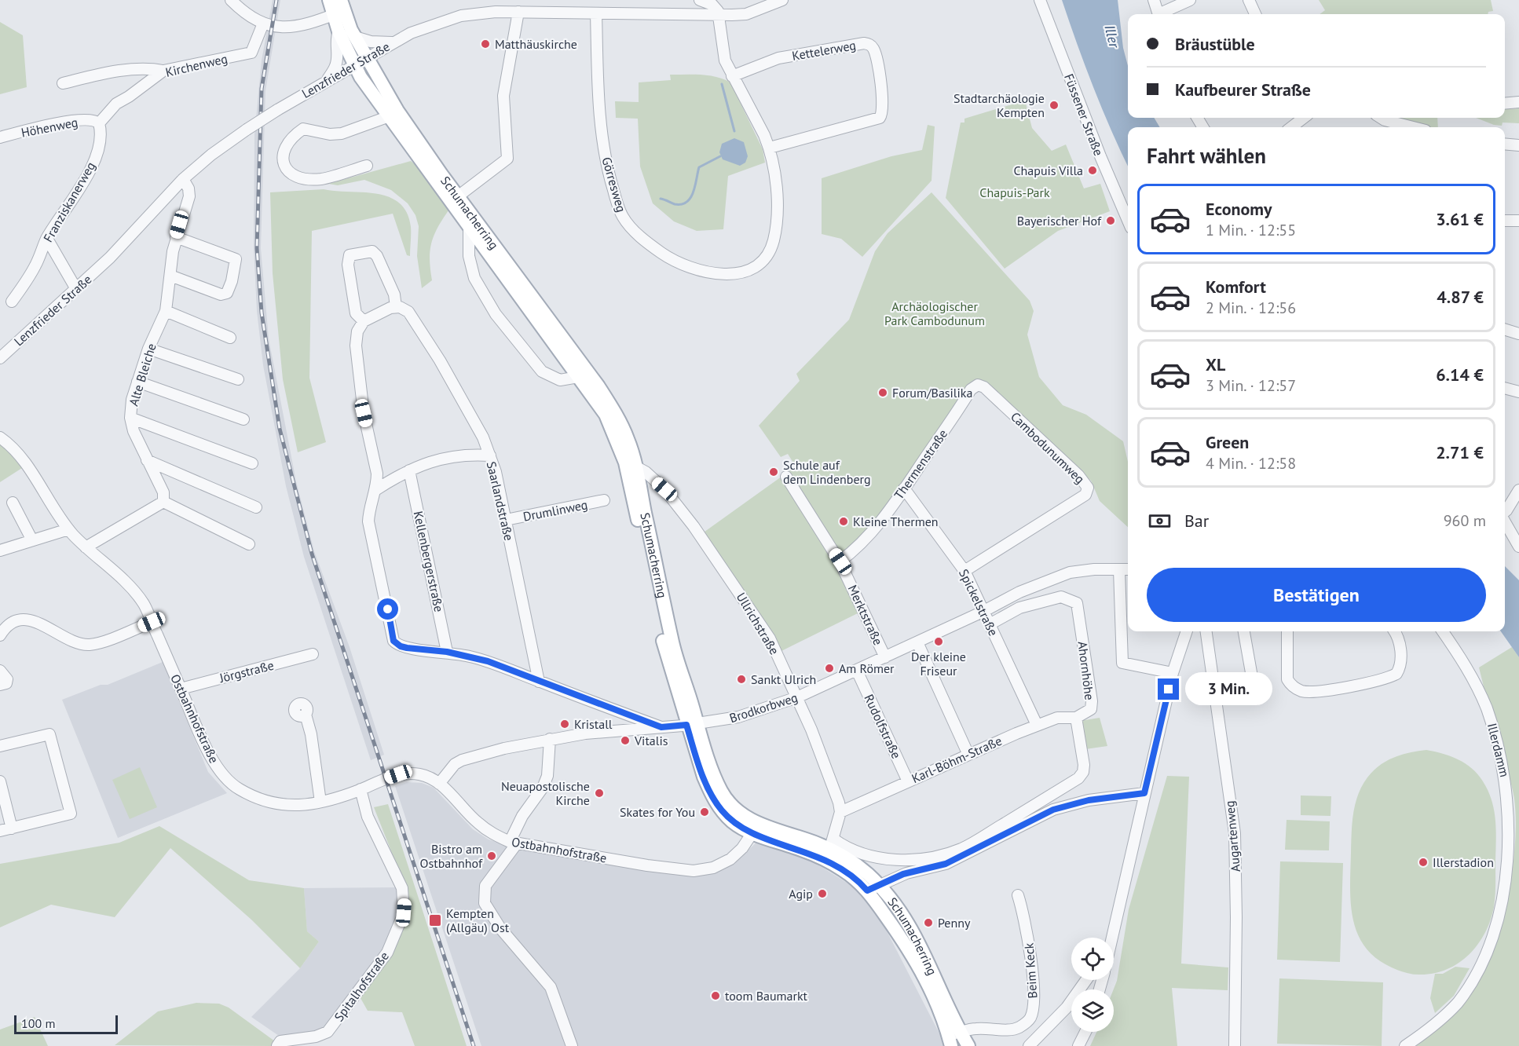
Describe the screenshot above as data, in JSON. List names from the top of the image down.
{
  "streets": {
    "main road": ["Schumacherring"],
    "street": [
      "Kettelerweg",
      "Kirchenweg",
      "Lenzfrieder Straße",
      "Füssener Straße",
      "Höhenweg",
      "Görresweg",
      "Franziskanerweg",
      "Alte Bleiche",
      "Cambodunumweg",
      "Thermenstraße",
      "Saarlandstraße",
      "Drumlinweg",
      "Kellenbergerstraße",
      "Spickelstraße",
      "Merktstraße",
      "Ullrichstraße",
      "Ahornhöhe",
      "Jörgstraße",
      "Brodkorbweg",
      "Ostbahnhofstraße",
      "Rudolfstraße",
      "Illerdamm",
      "Karl-Böhm-Straße",
      "Augartenweg",
      "Beim Keck",
      "Spitalhofstraße"
    ]
  },
  "crossings": [
    ["Kettelerweg", "Görresweg"],
    ["Kirchenweg", "Höhenweg"],
    ["Kirchenweg", "Franziskanerweg"],
    ["Lenzfrieder Straße", "Görresweg"],
    ["Lenzfrieder Straße", "Schumacherring"],
    ["Lenzfrieder Straße", "Alte Bleiche"],
    ["Höhenweg", "Franziskanerweg"],
    ["Schumacherring", "Ullrichstraße"],
    ["Schumacherring", "Ahornhöhe"],
    ["Schumacherring", "Brodkorbweg"],
    ["Schumacherring", "Ostbahnhofstraße"],
    ["Schumacherring", "Beim Keck"],
    ["Cambodunumweg", "Thermenstraße"],
    ["Cambodunumweg", "Spickelstraße"],
    ["Thermenstraße", "Spickelstraße"],
    ["Thermenstraße", "Merktstraße"],
    ["Saarlandstraße", "Drumlinweg"],
    ["Spickelstraße", "Ahornhöhe"],
    ["Spickelstraße", "Brodkorbweg"],
    ["Spickelstraße", "Karl-Böhm-Straße"],
    ["Merktstraße", "Brodkorbweg"],
    ["Ullrichstraße", "Ahornhöhe"],
    ["Ullrichstraße", "Brodkorbweg"],
    ["Ullrichstraße", "Karl-Böhm-Straße"],
    ["Ahornhöhe", "Karl-Böhm-Straße"],
    ["Jörgstraße", "Ostbahnhofstraße"],
    ["Brodkorbweg", "Ostbahnhofstraße"],
    ["Brodkorbweg", "Rudolfstraße"],
    ["Ostbahnhofstraße", "Spitalhofstraße"],
    ["Rudolfstraße", "Karl-Böhm-Straße"]
  ],
  "water": ["Iller"],
  "parks": ["Chapuis-Park", "Archäologischer Park Cambodunum"],
  "places": {
    "other": [
      "Matthäuskirche",
      "Stadtarchäologie Kempten",
      "Chapuis Villa",
      "Bayerischer Hof",
      "Forum/Basilika",
      "Schule auf dem Lindenberg",
      "Kleine Thermen",
      "Der kleine Friseur",
      "Am Römer",
      "Sankt Ulrich",
      "Kristall",
      "Vitalis",
      "Neuapostolische Kirche",
      "Skates for You",
      "Bistro am Ostbahnhof",
      "Illerstadion",
      "Agip",
      "Penny",
      "toom Baumarkt"
    ],
    "transit": ["Kempten (Allgäu) Ost"]
  },
  "scale_bar": "100 m",
  "page": {
    "banner": ["Bräustüble", "Kaufbeurer Straße"],
    "heading": "Fahrt wählen",
    "list": [
      {
        "name": "Economy",
        "note": "1 Min. · 12:55",
        "value": "3.61 €"
      },
      {
        "name": "Komfort",
        "note": "2 Min. · 12:56",
        "value": "4.87 €"
      },
      {
        "name": "XL",
        "note": "3 Min. · 12:57",
        "value": "6.14 €"
      },
      {
        "name": "Green",
        "note": "4 Min. · 12:58",
        "value": "2.71 €"
      }
    ],
    "pay": ["Bar", "960 m"],
    "buttons": "Bestätigen",
    "bubble": "3 Min.",
    "scale": "100 m"
  }
}
